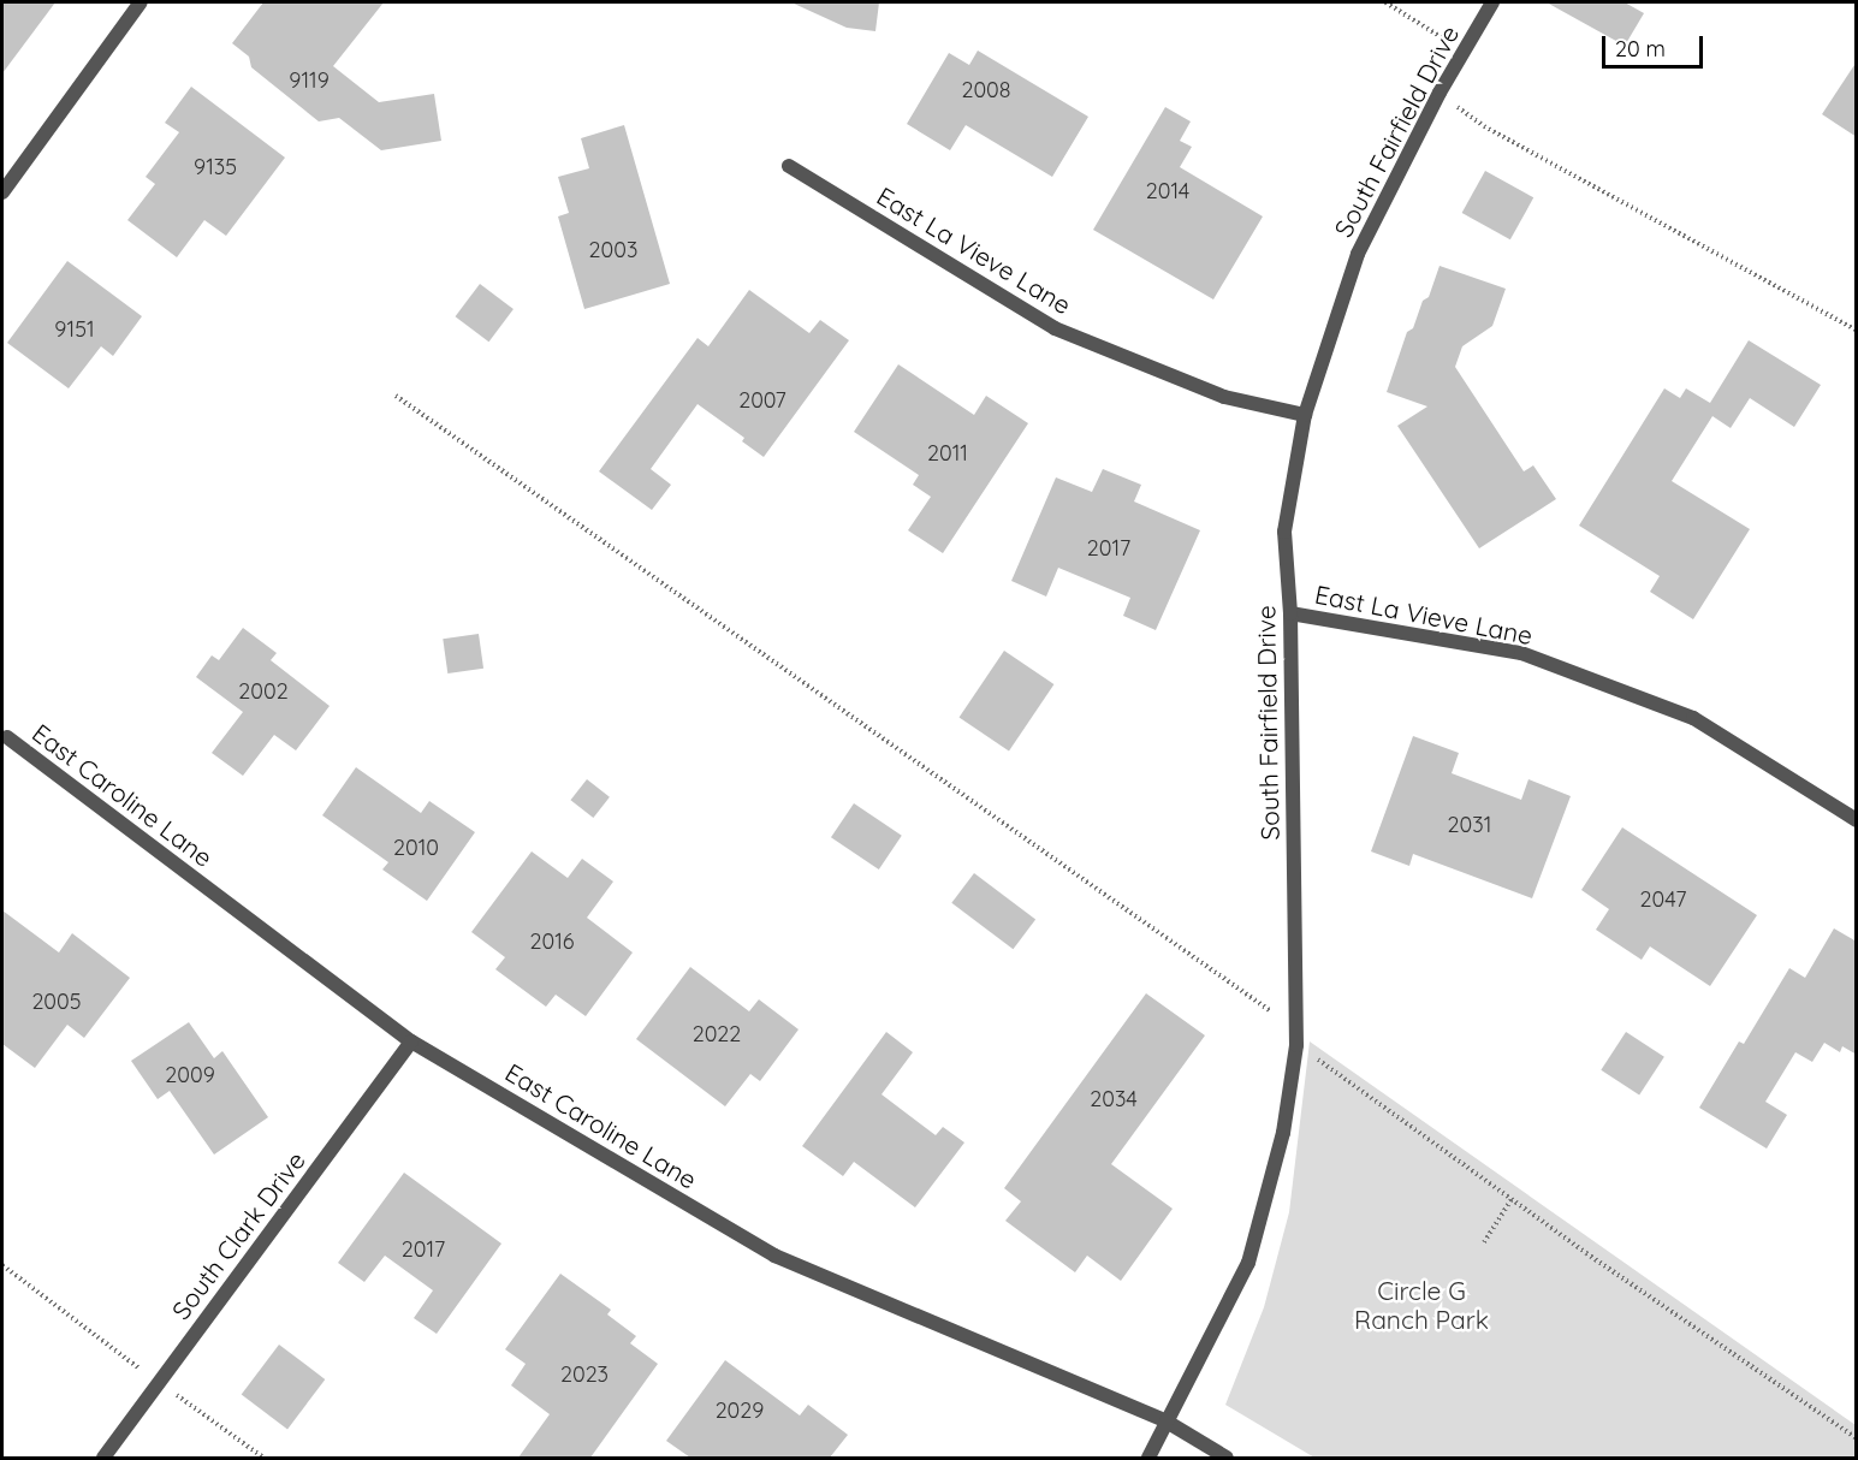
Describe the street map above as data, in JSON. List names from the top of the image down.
{
  "streets": {
    "street": [
      "South Fairfield Drive",
      "East La Vieve Lane",
      "East Caroline Lane",
      "South Clark Drive"
    ]
  },
  "crossings": [
    ["South Fairfield Drive", "East La Vieve Lane"],
    ["South Fairfield Drive", "East Caroline Lane"],
    ["East Caroline Lane", "South Clark Drive"]
  ],
  "parks": ["Circle G Ranch Park"],
  "house_numbers": [
    "9119",
    "2008",
    "9135",
    "2014",
    "2003",
    "9151",
    "2007",
    "2011",
    "2017",
    "2002",
    "2031",
    "2010",
    "2047",
    "2016",
    "2005",
    "2022",
    "2009",
    "2034",
    "2017",
    "2023",
    "2029"
  ],
  "scale_bar": "20 m"
}
